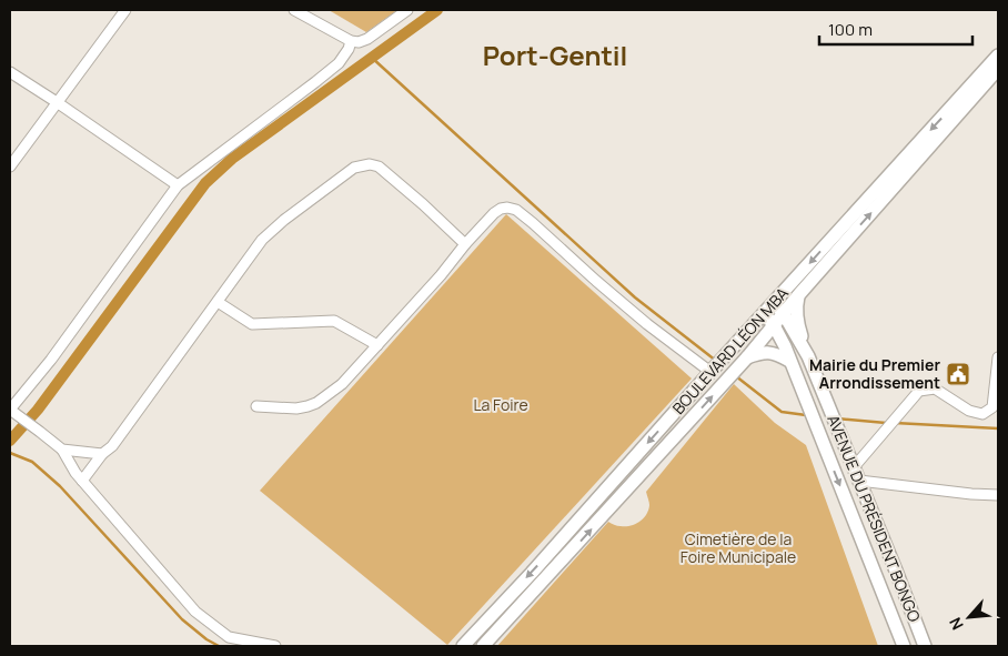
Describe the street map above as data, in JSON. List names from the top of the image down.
{
  "streets": {
    "street": ["BOULEVARD LÉON MBA", "AVENUE DU PRÉSIDENT BONGO"]
  },
  "crossings": [
    ["BOULEVARD LÉON MBA", "AVENUE DU PRÉSIDENT BONGO"]
  ],
  "districts": ["Port-Gentil"],
  "parks": ["La Foire", "Cimetière de la Foire Municipale"],
  "places": {
    "public building": ["Mairie du Premier Arrondissement"]
  },
  "scale_bar": "100 m",
  "north": "bottom left"
}
